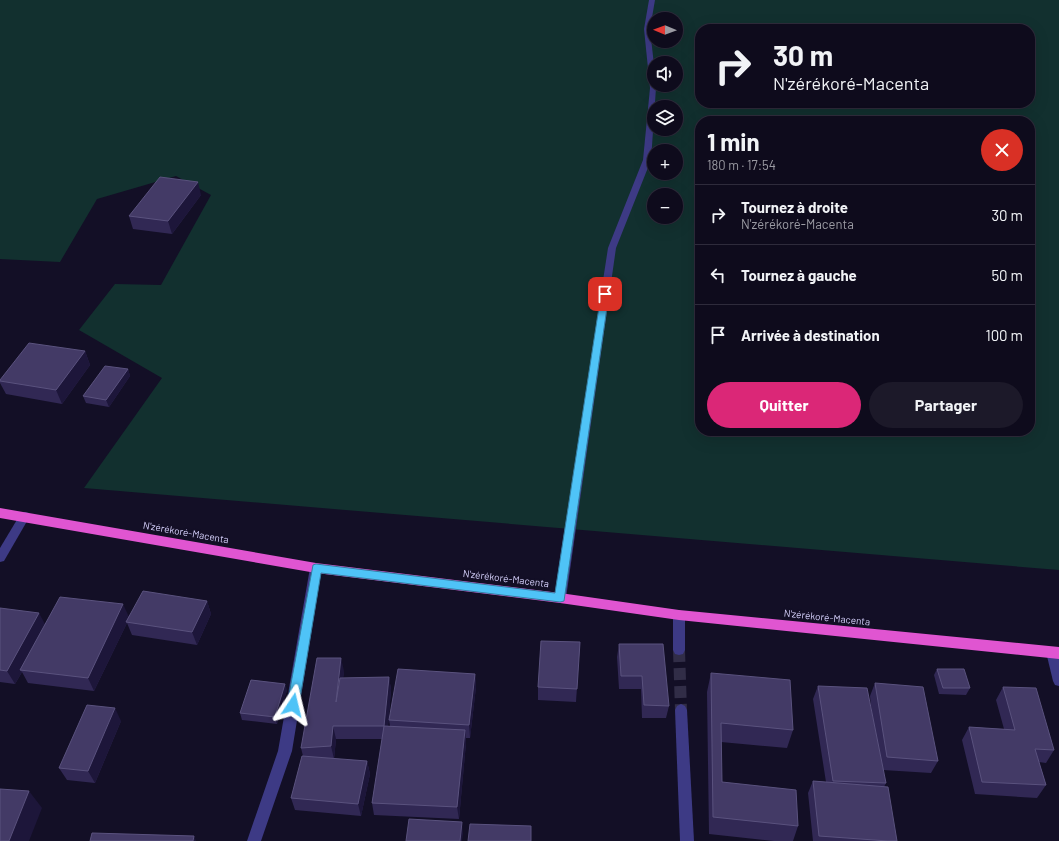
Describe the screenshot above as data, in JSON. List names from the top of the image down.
{
  "streets": {
    "highway": ["N'zérékoré-Macenta"]
  },
  "north": "left",
  "page": {
    "map_buttons": ["+", "−"],
    "turn": ["30 m", "N'zérékoré-Macenta"],
    "heading": ["1 min", "180 m · 17:54"],
    "list": [
      {
        "name": "Tournez à droite",
        "note": "N'zérékoré-Macenta",
        "value": "30 m"
      },
      {
        "name": "Tournez à gauche",
        "value": "50 m"
      },
      {
        "name": "Arrivée à destination",
        "value": "100 m"
      }
    ],
    "buttons": ["Quitter", "Partager"]
  }
}
